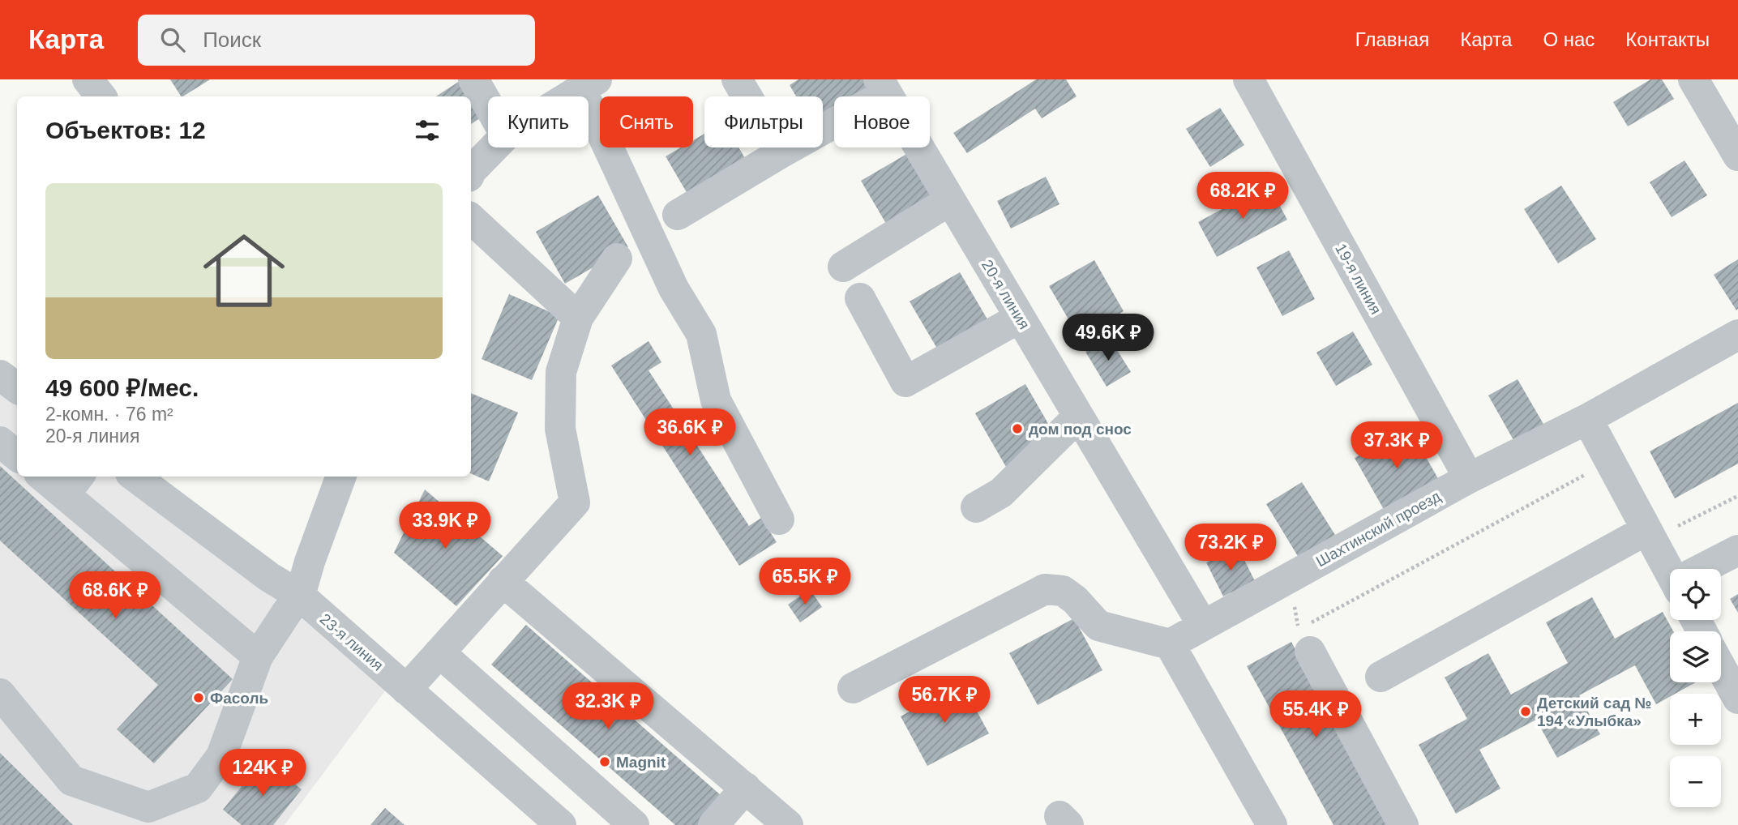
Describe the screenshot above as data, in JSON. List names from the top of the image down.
{
  "streets": {
    "street": [
      "19-я линия",
      "20-я линия",
      "Шахтинский проезд",
      "23-я линия"
    ]
  },
  "crossings": [
    ["19-я линия", "Шахтинский проезд"],
    ["20-я линия", "Шахтинский проезд"]
  ],
  "places": [
    "дом под снос",
    "Фасоль",
    "Детский сад № 194 «Улыбка»",
    "Magnit"
  ],
  "page": {
    "header": "Карта",
    "search": "Поиск",
    "nav": [
      "Главная",
      "Карта",
      "О нас",
      "Контакты"
    ],
    "chip": [
      "Купить",
      "Снять",
      "Фильтры",
      "Новое"
    ],
    "heading": "Объектов: 12",
    "list": [
      {
        "name": "49 600 ₽/мес.",
        "note": "2-комн. · 76 m² · 20-я линия"
      }
    ],
    "price": [
      "68.2K ₽",
      "49.6K ₽",
      "36.6K ₽",
      "37.3K ₽",
      "33.9K ₽",
      "73.2K ₽",
      "65.5K ₽",
      "68.6K ₽",
      "56.7K ₽",
      "32.3K ₽",
      "55.4K ₽",
      "124K ₽"
    ],
    "map_buttons": ["+", "−"]
  }
}
